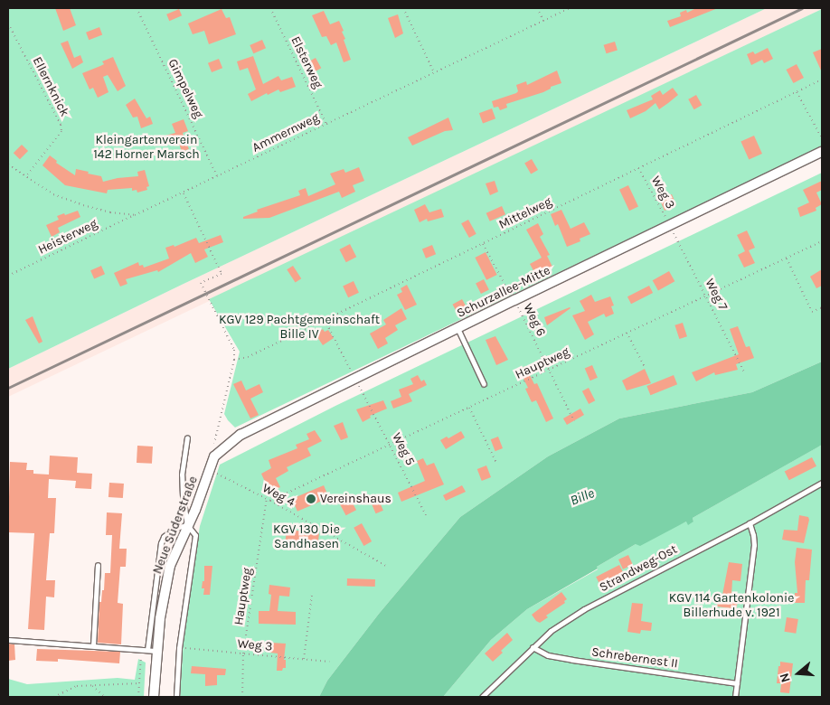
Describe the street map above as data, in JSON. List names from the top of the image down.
{
  "streets": {
    "street": ["Schurzallee-Mitte", "Neue Süderstraße"],
    "lane": ["Strandweg-Ost", "Schrebernest II"],
    "path": [
      "Elsterweg",
      "Ellernknick",
      "Gimpelweg",
      "Ammernweg",
      "Weg 3",
      "Mittelweg",
      "Heisterweg",
      "Weg 7",
      "Weg 6",
      "Hauptweg",
      "Weg 5",
      "Weg 4"
    ]
  },
  "crossings": [
    ["Elsterweg", "Ammernweg"],
    ["Gimpelweg", "Ammernweg"],
    ["Ammernweg", "Heisterweg"],
    ["Weg 3", "Mittelweg"],
    ["Weg 3", "Schurzallee-Mitte"],
    ["Weg 3", "Weg 7"],
    ["Weg 3", "Hauptweg"],
    ["Mittelweg", "Weg 6"],
    ["Schurzallee-Mitte", "Weg 7"],
    ["Schurzallee-Mitte", "Weg 6"],
    ["Schurzallee-Mitte", "Weg 4"],
    ["Schurzallee-Mitte", "Neue Süderstraße"],
    ["Weg 7", "Hauptweg"],
    ["Weg 6", "Hauptweg"],
    ["Hauptweg", "Weg 5"],
    ["Hauptweg", "Weg 4"],
    ["Weg 4", "Neue Süderstraße"],
    ["Strandweg-Ost", "Schrebernest II"]
  ],
  "water": ["Bille"],
  "parks": [
    "Kleingartenverein 142 Horner Marsch",
    "KGV 129 Pachtgemeinschaft Bille IV",
    "KGV 130 Die Sandhasen",
    "KGV 114 Gartenkolonie Billerhude v. 1921"
  ],
  "places": ["Vereinshaus"],
  "north": "left"
}
